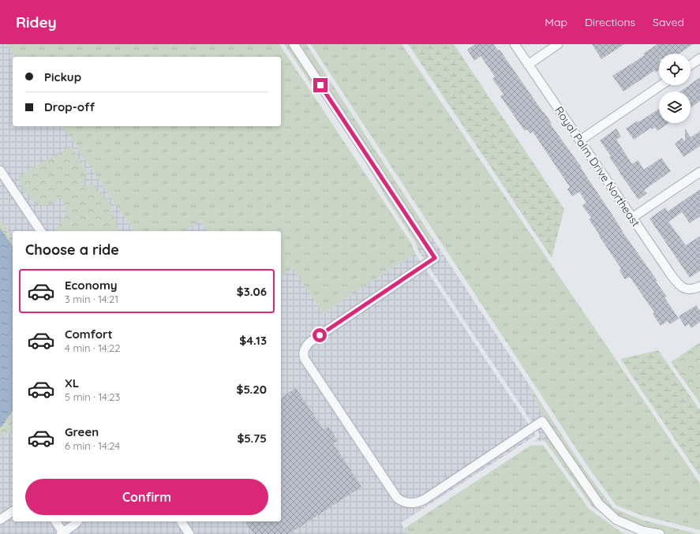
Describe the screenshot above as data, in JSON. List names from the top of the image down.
{
  "streets": {
    "street": ["Royal Palm Drive Northeast"]
  },
  "page": {
    "header": "Ridey",
    "nav": ["Map", "Directions", "Saved"],
    "banner": ["Pickup", "Drop-off"],
    "heading": "Choose a ride",
    "list": [
      {
        "name": "Economy",
        "note": "3 min · 14:21",
        "value": "$3.06"
      },
      {
        "name": "Comfort",
        "note": "4 min · 14:22",
        "value": "$4.13"
      },
      {
        "name": "XL",
        "note": "5 min · 14:23",
        "value": "$5.20"
      },
      {
        "name": "Green",
        "note": "6 min · 14:24",
        "value": "$5.75"
      }
    ],
    "buttons": "Confirm"
  }
}
